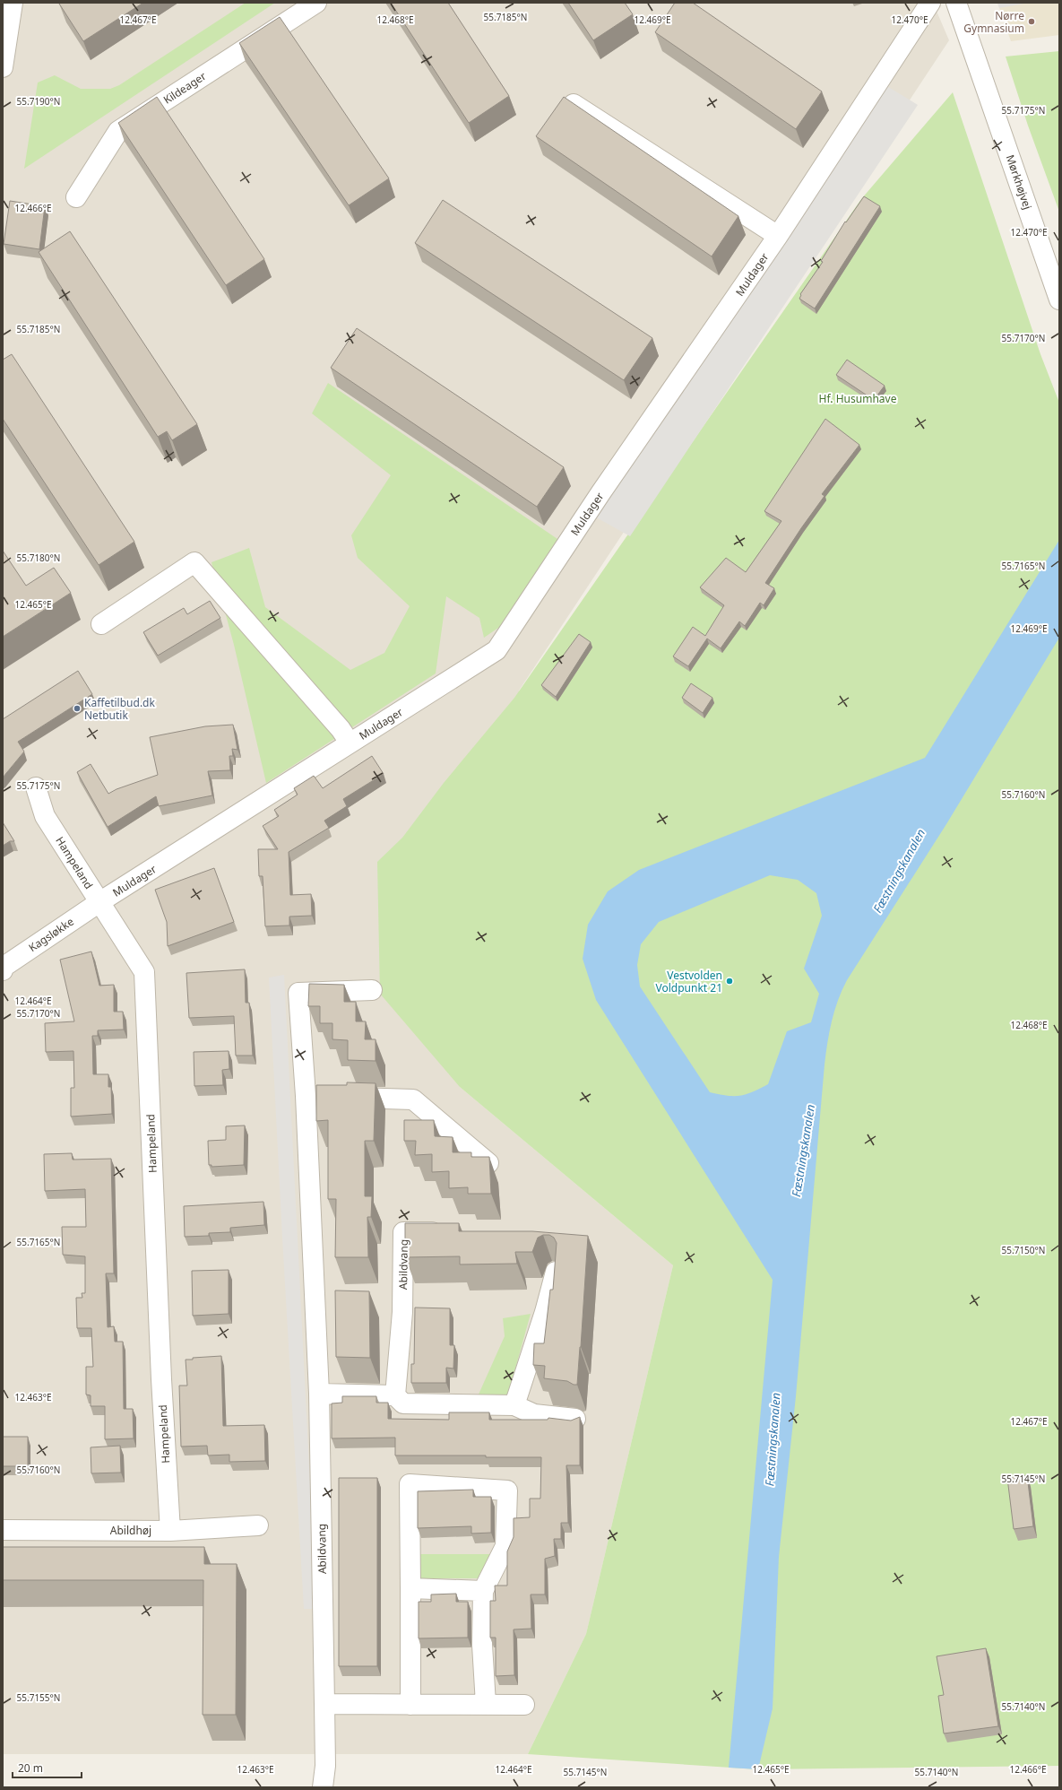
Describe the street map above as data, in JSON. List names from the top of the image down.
{
  "streets": {
    "street": [
      "Kildeager",
      "Mørkhøjvej",
      "Muldager",
      "Hampeland",
      "Kagsløkke",
      "Abildvang",
      "Abildhøj"
    ]
  },
  "crossings": [
    ["Muldager", "Hampeland"],
    ["Muldager", "Kagsløkke"],
    ["Hampeland", "Kagsløkke"],
    ["Hampeland", "Abildhøj"]
  ],
  "water": ["Fæstningskanalen"],
  "parks": ["Hf. Husumhave"],
  "places": ["Nørre Gymnasium", "Kaffetilbud.dk Netbutik", "Vestvolden Voldpunkt 21"],
  "scale_bar": "20 m",
  "coordinates": [
    "55.7185°N",
    "12.470°E",
    "12.467°E",
    "12.468°E",
    "12.469°E",
    "55.7190°N",
    "55.7175°N",
    "12.466°E",
    "55.7170°N",
    "55.7180°N",
    "55.7165°N",
    "12.465°E",
    "55.7160°N",
    "12.464°E",
    "55.7150°N",
    "12.463°E",
    "55.7145°N",
    "55.7155°N",
    "55.7140°N"
  ]
}
